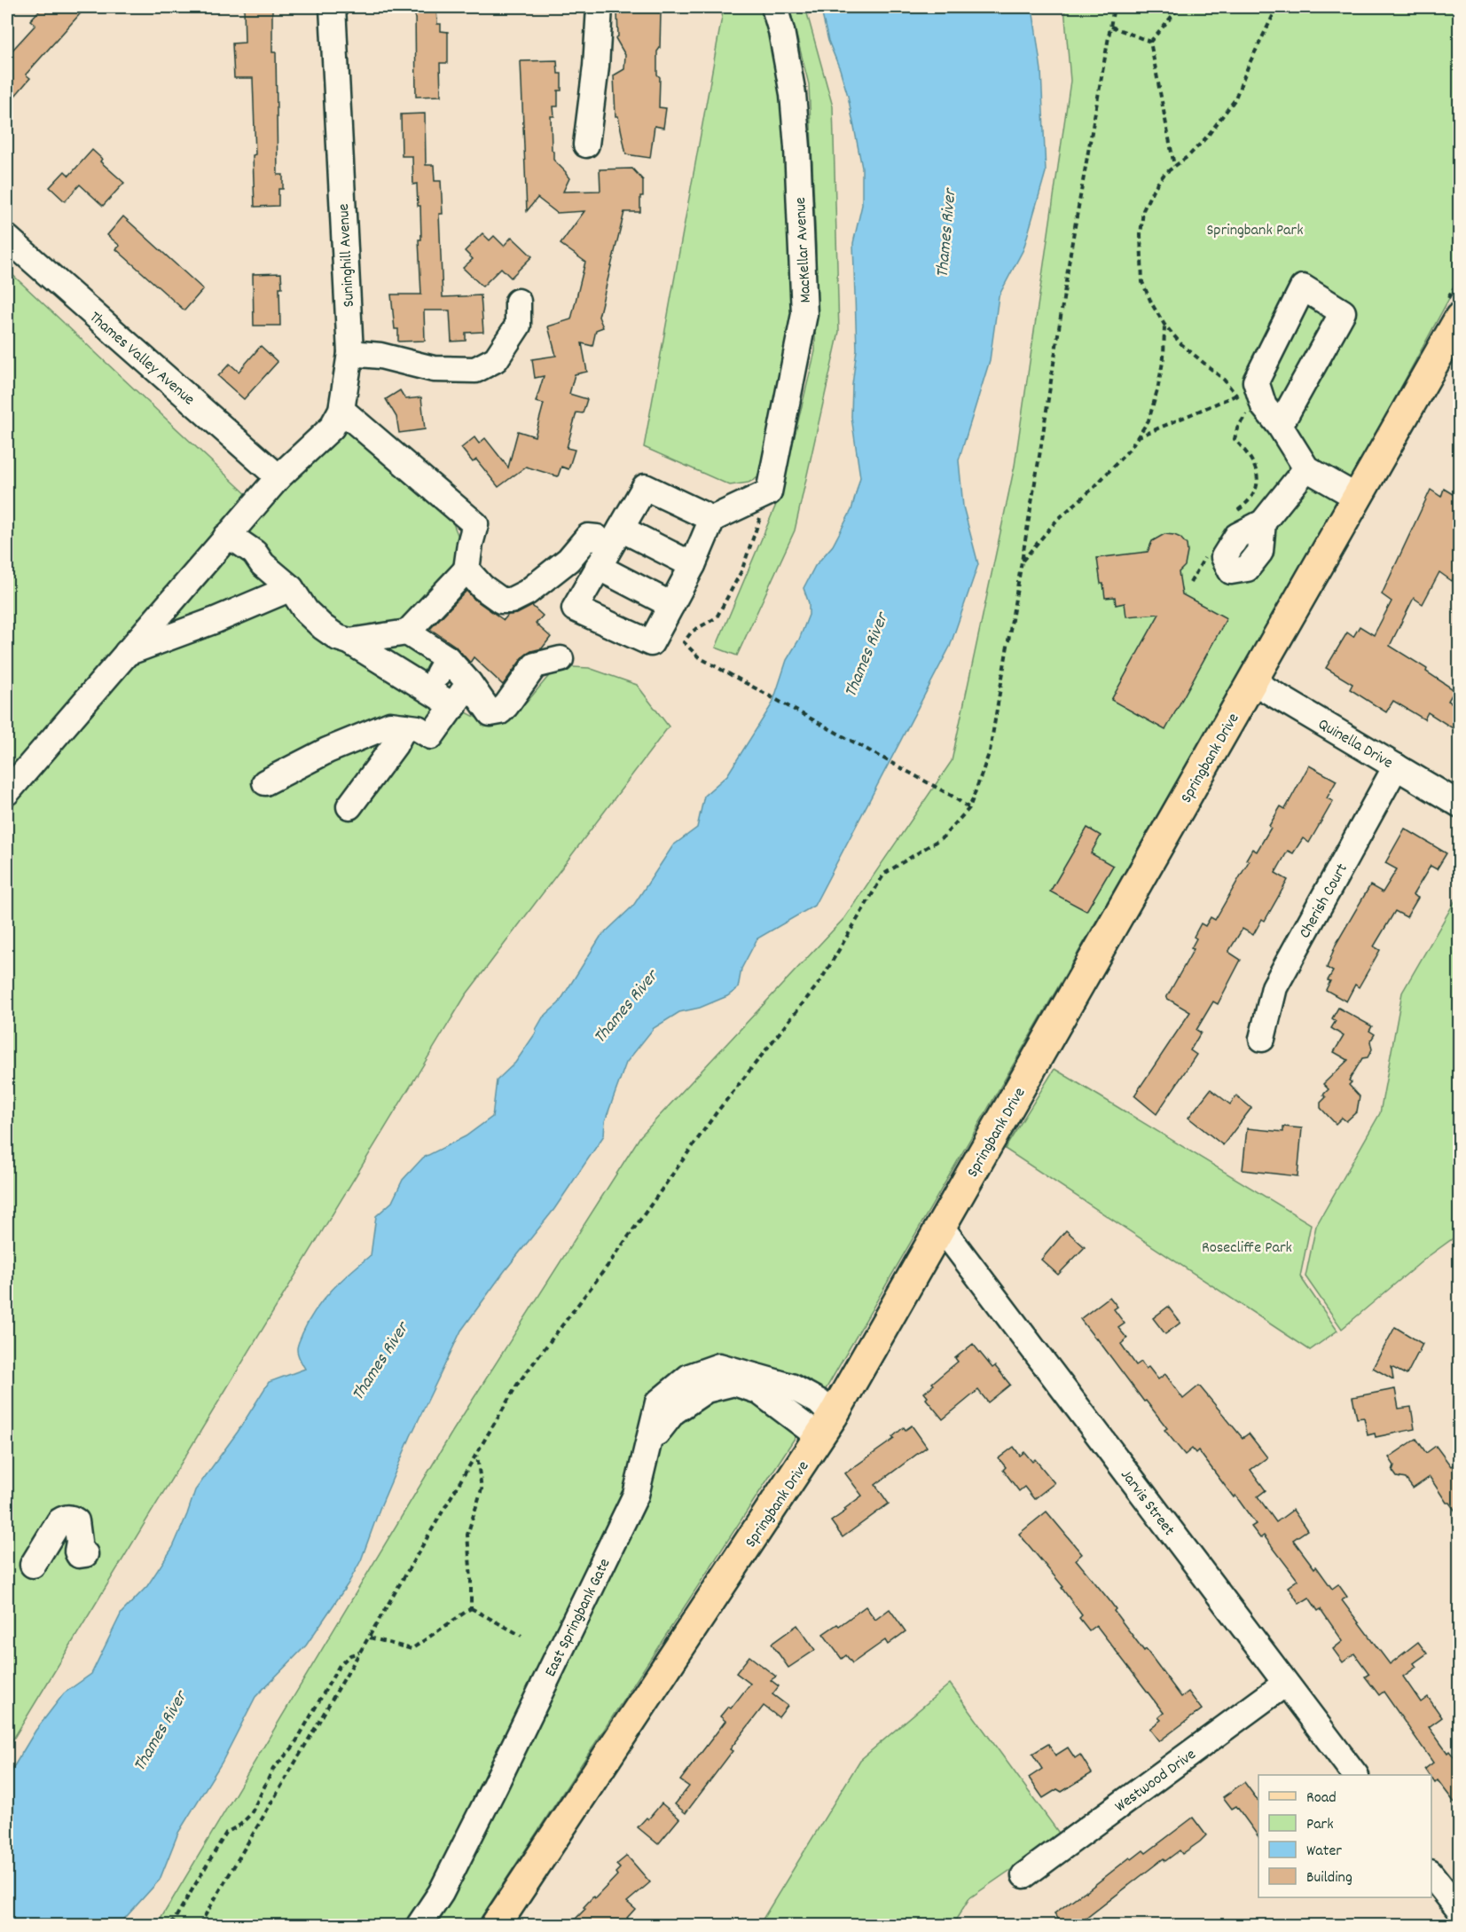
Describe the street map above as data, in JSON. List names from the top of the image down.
{
  "streets": {
    "main road": ["Springbank Drive"],
    "street": [
      "MacKellar Avenue",
      "Suninghill Avenue",
      "Thames Valley Avenue",
      "Quinella Drive",
      "Cherish Court",
      "Jarvis Street",
      "East Springbank Gate",
      "Westwood Drive"
    ]
  },
  "crossings": [
    ["Suninghill Avenue", "Thames Valley Avenue"],
    ["Quinella Drive", "Springbank Drive"],
    ["Quinella Drive", "Cherish Court"],
    ["Springbank Drive", "Jarvis Street"],
    ["Springbank Drive", "East Springbank Gate"],
    ["Jarvis Street", "Westwood Drive"]
  ],
  "water": ["Thames River"],
  "parks": ["Springbank Park", "Rosecliffe Park"],
  "legend": [
    "Road",
    "Park",
    "Water",
    "Building"
  ]
}
